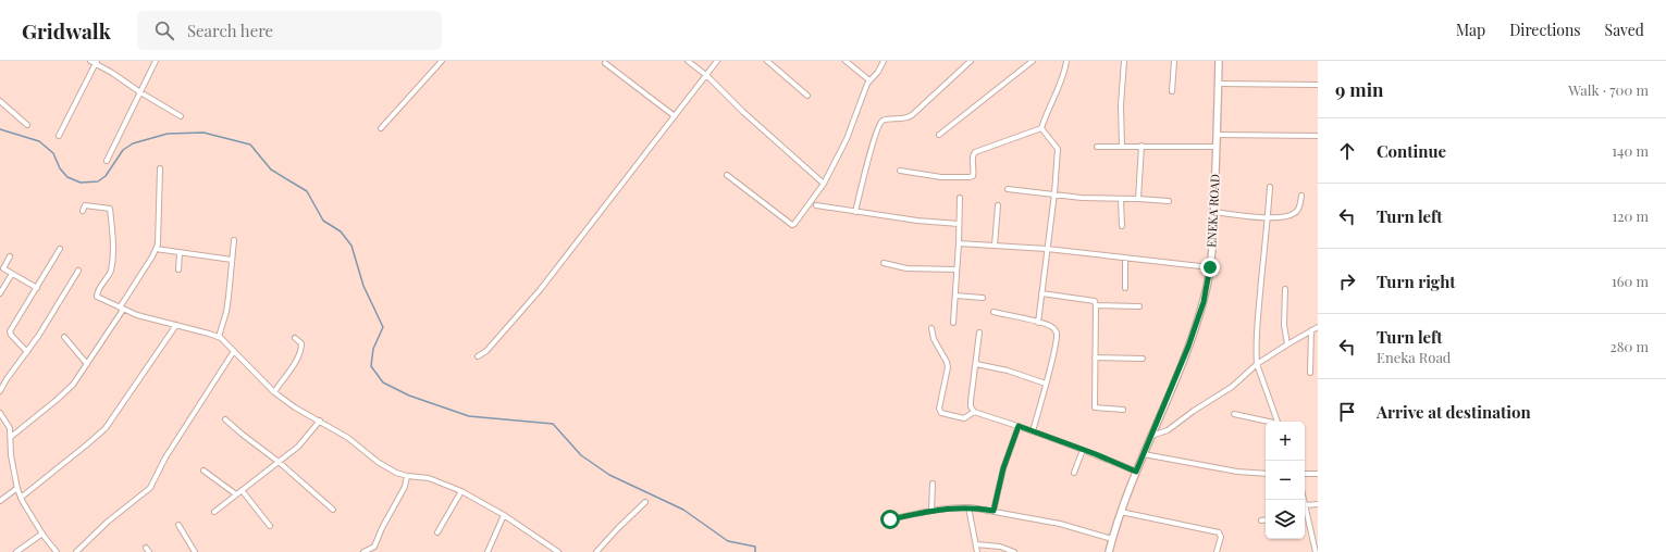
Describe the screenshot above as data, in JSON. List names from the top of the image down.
{
  "streets": {
    "main road": ["ENEKA ROAD"]
  },
  "page": {
    "header": "Gridwalk",
    "search": "Search here",
    "nav": ["Map", "Directions", "Saved"],
    "heading": ["9 min", "Walk · 700 m"],
    "list": [
      ["Continue", "140 m"],
      ["Turn left", "120 m"],
      ["Turn right", "160 m"],
      ["Turn left", "Eneka Road", "280 m"],
      "Arrive at destination"
    ],
    "map_buttons": ["+", "−"]
  }
}
